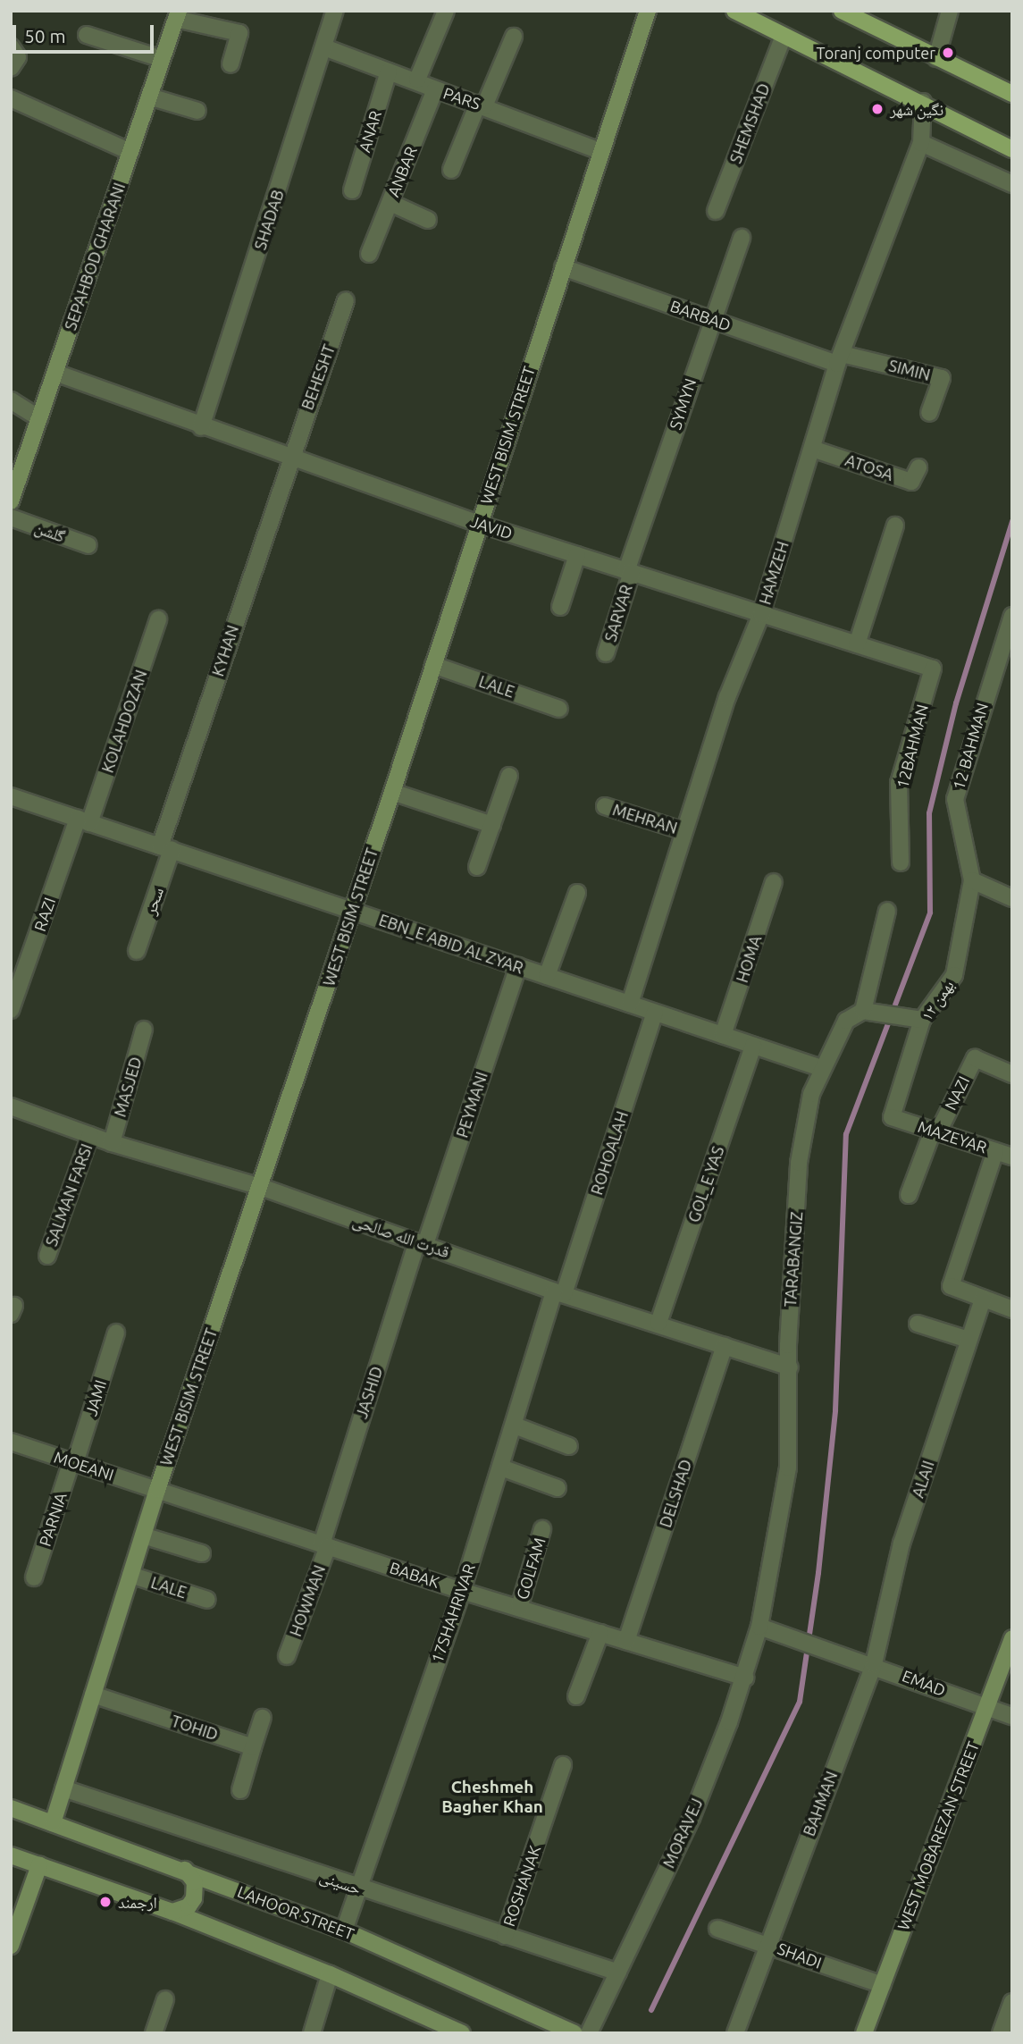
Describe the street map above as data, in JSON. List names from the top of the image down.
{
  "streets": {
    "street": [
      "PARS",
      "SHEMSHAD",
      "ANAR",
      "ANBAR",
      "SHADAB",
      "SEPAHBOD GHARANI",
      "BARBAD",
      "SIMIN",
      "BEHESHT",
      "SYMYN",
      "WEST BISIM STREET",
      "ATOSA",
      "JAVID",
      "گلشن",
      "HAMZEH",
      "SARVAR",
      "KYHAN",
      "LALE",
      "KOLAHDOZAN",
      "12BAHMAN",
      "12 BAHMAN",
      "MEHRAN",
      "سحر",
      "RAZI",
      "EBN_E ABID AL ZYAR",
      "HOMA",
      "۱۲ بهمن",
      "MASJED",
      "NAZI",
      "PEYMANI",
      "MAZEYAR",
      "ROHOALAH",
      "GOL_E YAS",
      "SALMAN FARSI",
      "قدرت الله صالحی",
      "TARABANGIZ",
      "JASHID",
      "JAMI",
      "MOEANI",
      "ALAII",
      "DELSHAD",
      "PARNIA",
      "GOLFAM",
      "BABAK",
      "HOWMAN",
      "17SHAHRIVAR",
      "EMAD",
      "TOHID",
      "BAHMAN",
      "MORAVEJ",
      "WEST MOBAREZAN STREET",
      "حسینی",
      "ROSHANAK",
      "LAHOOR STREET",
      "SHADI"
    ]
  },
  "crossings": [
    ["PARS", "ANAR"],
    ["PARS", "ANBAR"],
    ["PARS", "SHADAB"],
    ["PARS", "WEST BISIM STREET"],
    ["SHADAB", "JAVID"],
    ["SEPAHBOD GHARANI", "JAVID"],
    ["BARBAD", "SIMIN"],
    ["BARBAD", "SYMYN"],
    ["BARBAD", "WEST BISIM STREET"],
    ["BARBAD", "HAMZEH"],
    ["SIMIN", "HAMZEH"],
    ["BEHESHT", "JAVID"],
    ["BEHESHT", "KYHAN"],
    ["SYMYN", "JAVID"],
    ["SYMYN", "SARVAR"],
    ["WEST BISIM STREET", "JAVID"],
    ["WEST BISIM STREET", "LALE"],
    ["WEST BISIM STREET", "EBN_E ABID AL ZYAR"],
    ["WEST BISIM STREET", "قدرت الله صالحی"],
    ["WEST BISIM STREET", "MOEANI"],
    ["WEST BISIM STREET", "BABAK"],
    ["WEST BISIM STREET", "TOHID"],
    ["WEST BISIM STREET", "حسینی"],
    ["WEST BISIM STREET", "LAHOOR STREET"],
    ["ATOSA", "HAMZEH"],
    ["JAVID", "HAMZEH"],
    ["JAVID", "SARVAR"],
    ["JAVID", "KYHAN"],
    ["JAVID", "12BAHMAN"],
    ["HAMZEH", "MEHRAN"],
    ["HAMZEH", "EBN_E ABID AL ZYAR"],
    ["KYHAN", "سحر"],
    ["KYHAN", "EBN_E ABID AL ZYAR"],
    ["KOLAHDOZAN", "RAZI"],
    ["KOLAHDOZAN", "EBN_E ABID AL ZYAR"],
    ["12 BAHMAN", "۱۲ بهمن"],
    ["سحر", "EBN_E ABID AL ZYAR"],
    ["RAZI", "EBN_E ABID AL ZYAR"],
    ["EBN_E ABID AL ZYAR", "HOMA"],
    ["EBN_E ABID AL ZYAR", "PEYMANI"],
    ["EBN_E ABID AL ZYAR", "ROHOALAH"],
    ["EBN_E ABID AL ZYAR", "GOL_E YAS"],
    ["EBN_E ABID AL ZYAR", "TARABANGIZ"],
    ["۱۲ بهمن", "MAZEYAR"],
    ["MASJED", "قدرت الله صالحی"],
    ["NAZI", "MAZEYAR"],
    ["PEYMANI", "قدرت الله صالحی"],
    ["PEYMANI", "JASHID"],
    ["ROHOALAH", "قدرت الله صالحی"],
    ["ROHOALAH", "17SHAHRIVAR"],
    ["GOL_E YAS", "قدرت الله صالحی"],
    ["SALMAN FARSI", "قدرت الله صالحی"],
    ["قدرت الله صالحی", "TARABANGIZ"],
    ["قدرت الله صالحی", "JASHID"],
    ["قدرت الله صالحی", "DELSHAD"],
    ["قدرت الله صالحی", "17SHAHRIVAR"],
    ["TARABANGIZ", "EMAD"],
    ["TARABANGIZ", "MORAVEJ"],
    ["JASHID", "BABAK"],
    ["JASHID", "HOWMAN"],
    ["JAMI", "MOEANI"],
    ["JAMI", "PARNIA"],
    ["MOEANI", "PARNIA"],
    ["MOEANI", "BABAK"],
    ["ALAII", "EMAD"],
    ["ALAII", "BAHMAN"],
    ["DELSHAD", "BABAK"],
    ["GOLFAM", "BABAK"],
    ["BABAK", "HOWMAN"],
    ["BABAK", "17SHAHRIVAR"],
    ["BABAK", "MORAVEJ"],
    ["17SHAHRIVAR", "حسینی"],
    ["17SHAHRIVAR", "LAHOOR STREET"],
    ["EMAD", "BAHMAN"],
    ["EMAD", "MORAVEJ"],
    ["EMAD", "WEST MOBAREZAN STREET"],
    ["BAHMAN", "SHADI"],
    ["MORAVEJ", "حسینی"],
    ["WEST MOBAREZAN STREET", "SHADI"],
    ["حسینی", "ROSHANAK"]
  ],
  "districts": ["Cheshmeh Bagher Khan"],
  "places": ["Toranj computer", "نگین شهر", "ارجمند"],
  "scale_bar": "50 m"
}
